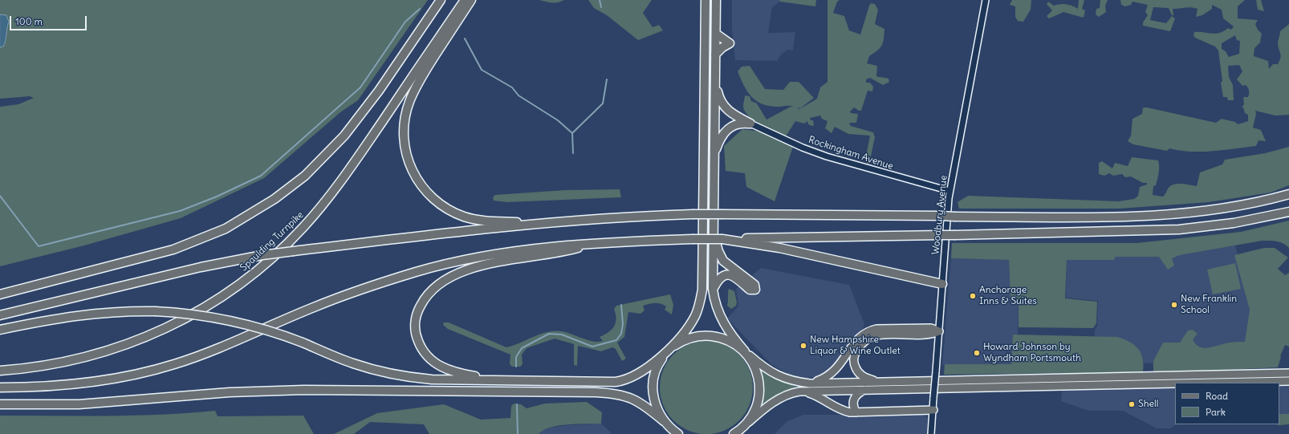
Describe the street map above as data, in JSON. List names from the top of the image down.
{
  "streets": {
    "highway": ["Spaulding Turnpike"],
    "street": ["Rockingham Avenue", "Woodbury Avenue"]
  },
  "crossings": [
    ["Rockingham Avenue", "Woodbury Avenue"]
  ],
  "places": [
    "Anchorage Inns & Suites",
    "New Franklin School",
    "New Hampshire Liquor & Wine Outlet",
    "Howard Johnson by Wyndham Portsmouth",
    "Shell"
  ],
  "legend": ["Road", "Park"],
  "scale_bar": "100 m"
}
